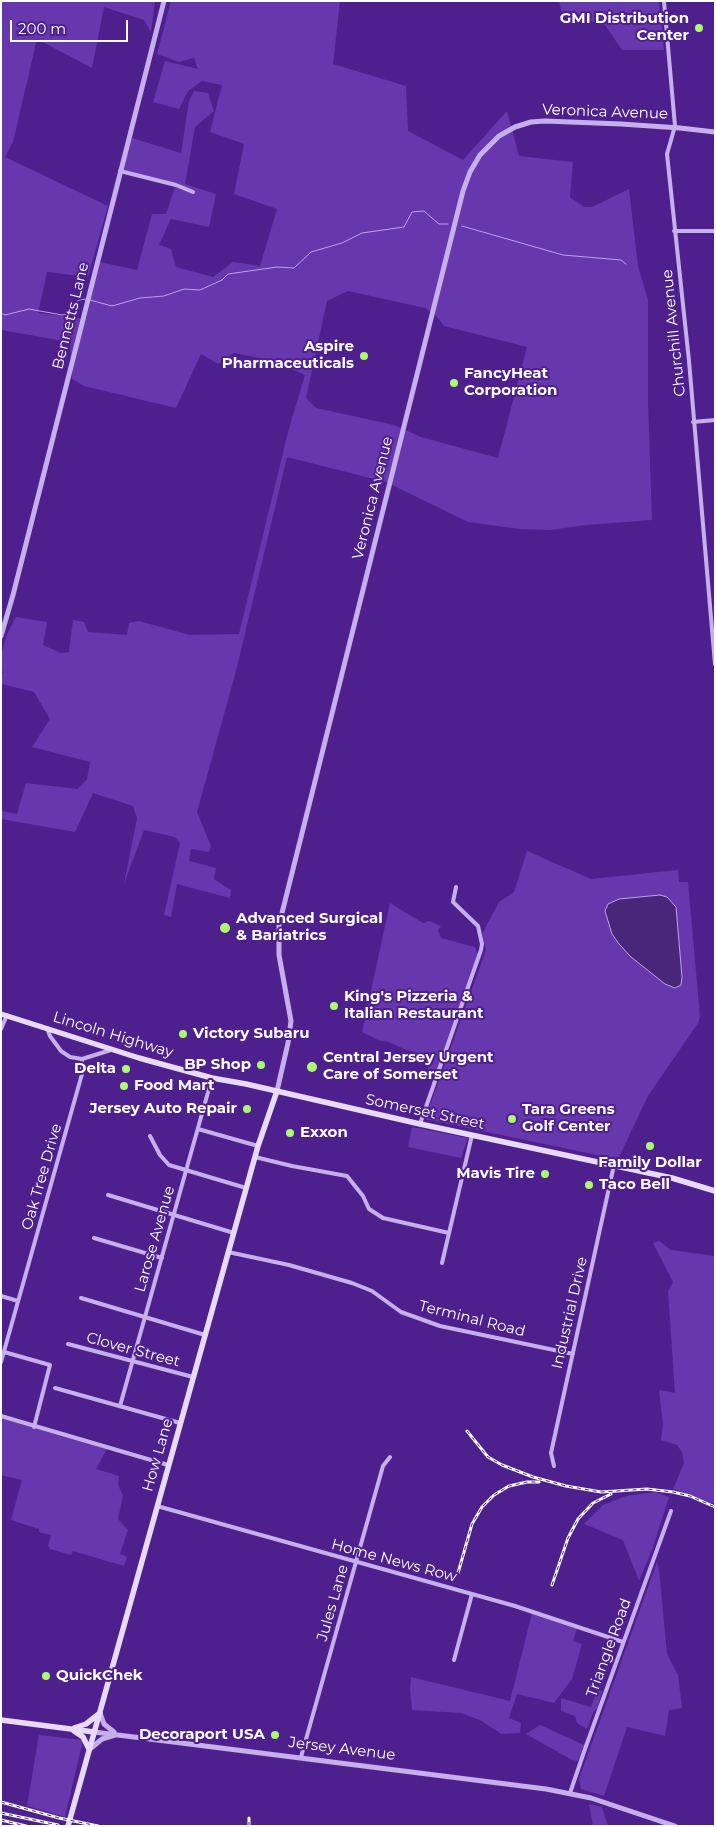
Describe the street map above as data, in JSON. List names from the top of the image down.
{
  "streets": {
    "main road": [
      "Lincoln Highway",
      "Somerset Street",
      "How Lane",
      "Jersey Avenue"
    ],
    "street": [
      "Veronica Avenue",
      "Bennetts Lane",
      "Churchill Avenue",
      "Oak Tree Drive",
      "Larose Avenue",
      "Industrial Drive",
      "Terminal Road",
      "Clover Street",
      "Home News Row",
      "Jules Lane",
      "Triangle Road"
    ]
  },
  "crossings": [
    ["Veronica Avenue", "Churchill Avenue"],
    ["Veronica Avenue", "Lincoln Highway"],
    ["Veronica Avenue", "Somerset Street"],
    ["Veronica Avenue", "How Lane"],
    ["Lincoln Highway", "Somerset Street"],
    ["Lincoln Highway", "Larose Avenue"],
    ["Lincoln Highway", "How Lane"],
    ["Somerset Street", "Industrial Drive"],
    ["Somerset Street", "How Lane"],
    ["Larose Avenue", "Clover Street"],
    ["Industrial Drive", "Terminal Road"],
    ["Terminal Road", "How Lane"],
    ["Clover Street", "How Lane"],
    ["How Lane", "Home News Row"],
    ["How Lane", "Jersey Avenue"],
    ["Home News Row", "Jules Lane"],
    ["Home News Row", "Triangle Road"],
    ["Jules Lane", "Jersey Avenue"],
    ["Triangle Road", "Jersey Avenue"]
  ],
  "places": [
    "GMI Distribution Center",
    "Aspire Pharmaceuticals",
    "FancyHeat Corporation",
    "Advanced Surgical & Bariatrics",
    "King's Pizzeria & Italian Restaurant",
    "Victory Subaru",
    "BP Shop",
    "Central Jersey Urgent Care of Somerset",
    "Delta",
    "Food Mart",
    "Jersey Auto Repair",
    "Tara Greens Golf Center",
    "Exxon",
    "Family Dollar",
    "Mavis Tire",
    "Taco Bell",
    "QuickChek",
    "Decoraport USA"
  ],
  "scale_bar": "200 m"
}
